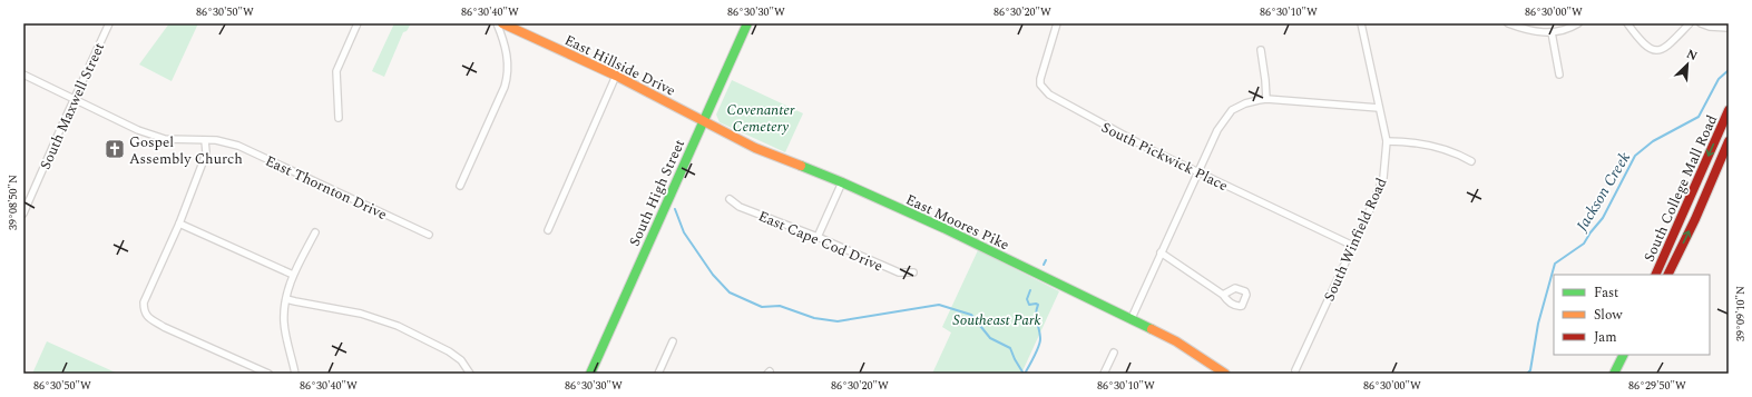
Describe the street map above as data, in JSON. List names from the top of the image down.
{
  "streets": {
    "main road": [
      "East Hillside Drive",
      "South College Mall Road",
      "South High Street",
      "East Moores Pike"
    ],
    "street": [
      "South Maxwell Street",
      "South Pickwick Place",
      "East Thornton Drive",
      "South Winfield Road",
      "East Cape Cod Drive"
    ]
  },
  "crossings": [
    ["East Hillside Drive", "South High Street"],
    ["East Hillside Drive", "East Moores Pike"],
    ["South Maxwell Street", "East Thornton Drive"],
    ["South Pickwick Place", "South Winfield Road"],
    ["South High Street", "East Moores Pike"]
  ],
  "water": ["Jackson Creek"],
  "parks": ["Covenanter Cemetery", "Southeast Park"],
  "places": {
    "church": ["Gospel Assembly Church"]
  },
  "legend": ["Fast", "Slow", "Jam"],
  "north": "top right",
  "coordinates": [
    "86°30'50\"W",
    "86°30'40\"W",
    "86°30'30\"W",
    "86°30'20\"W",
    "86°30'10\"W",
    "86°30'00\"W",
    "39°08'50\"N",
    "39°09'10\"N",
    "86°29'50\"W"
  ]
}
